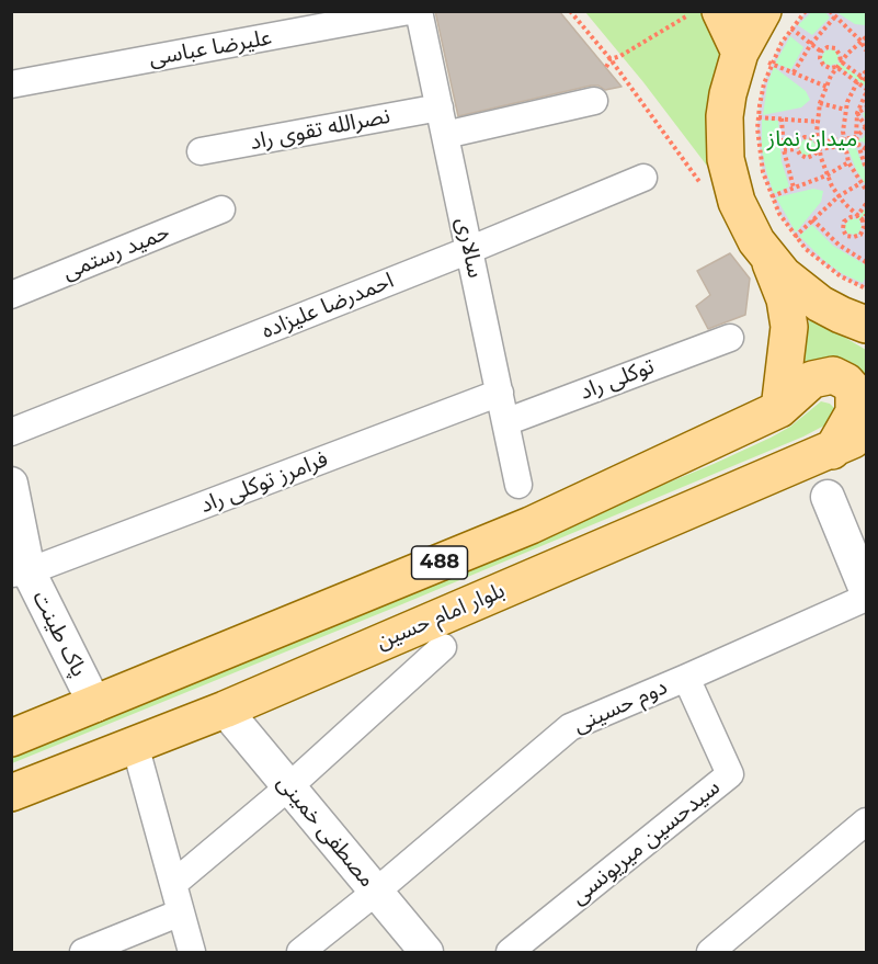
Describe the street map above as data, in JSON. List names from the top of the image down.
{
  "streets": {
    "main road": ["488", "بلوار امام حسین"],
    "street": [
      "علیرضا عباسی",
      "نصرالله تقوی راد",
      "سالاری",
      "حمید رستمی",
      "احمدرضا علیزاده",
      "توکلی راد",
      "فرامرز توکلی راد",
      "پاک طینت",
      "دوم حسینی",
      "مصطفی خمینی",
      "سیدحسین میریونسی"
    ]
  },
  "crossings": [
    ["نصرالله تقوی راد", "سالاری"],
    ["سالاری", "احمدرضا علیزاده"],
    ["سالاری", "توکلی راد"],
    ["سالاری", "فرامرز توکلی راد"],
    ["فرامرز توکلی راد", "پاک طینت"],
    ["488", "پاک طینت"],
    ["بلوار امام حسین", "مصطفی خمینی"],
    ["دوم حسینی", "مصطفی خمینی"],
    ["دوم حسینی", "سیدحسین میریونسی"]
  ],
  "parks": ["میدان نماز"]
}
